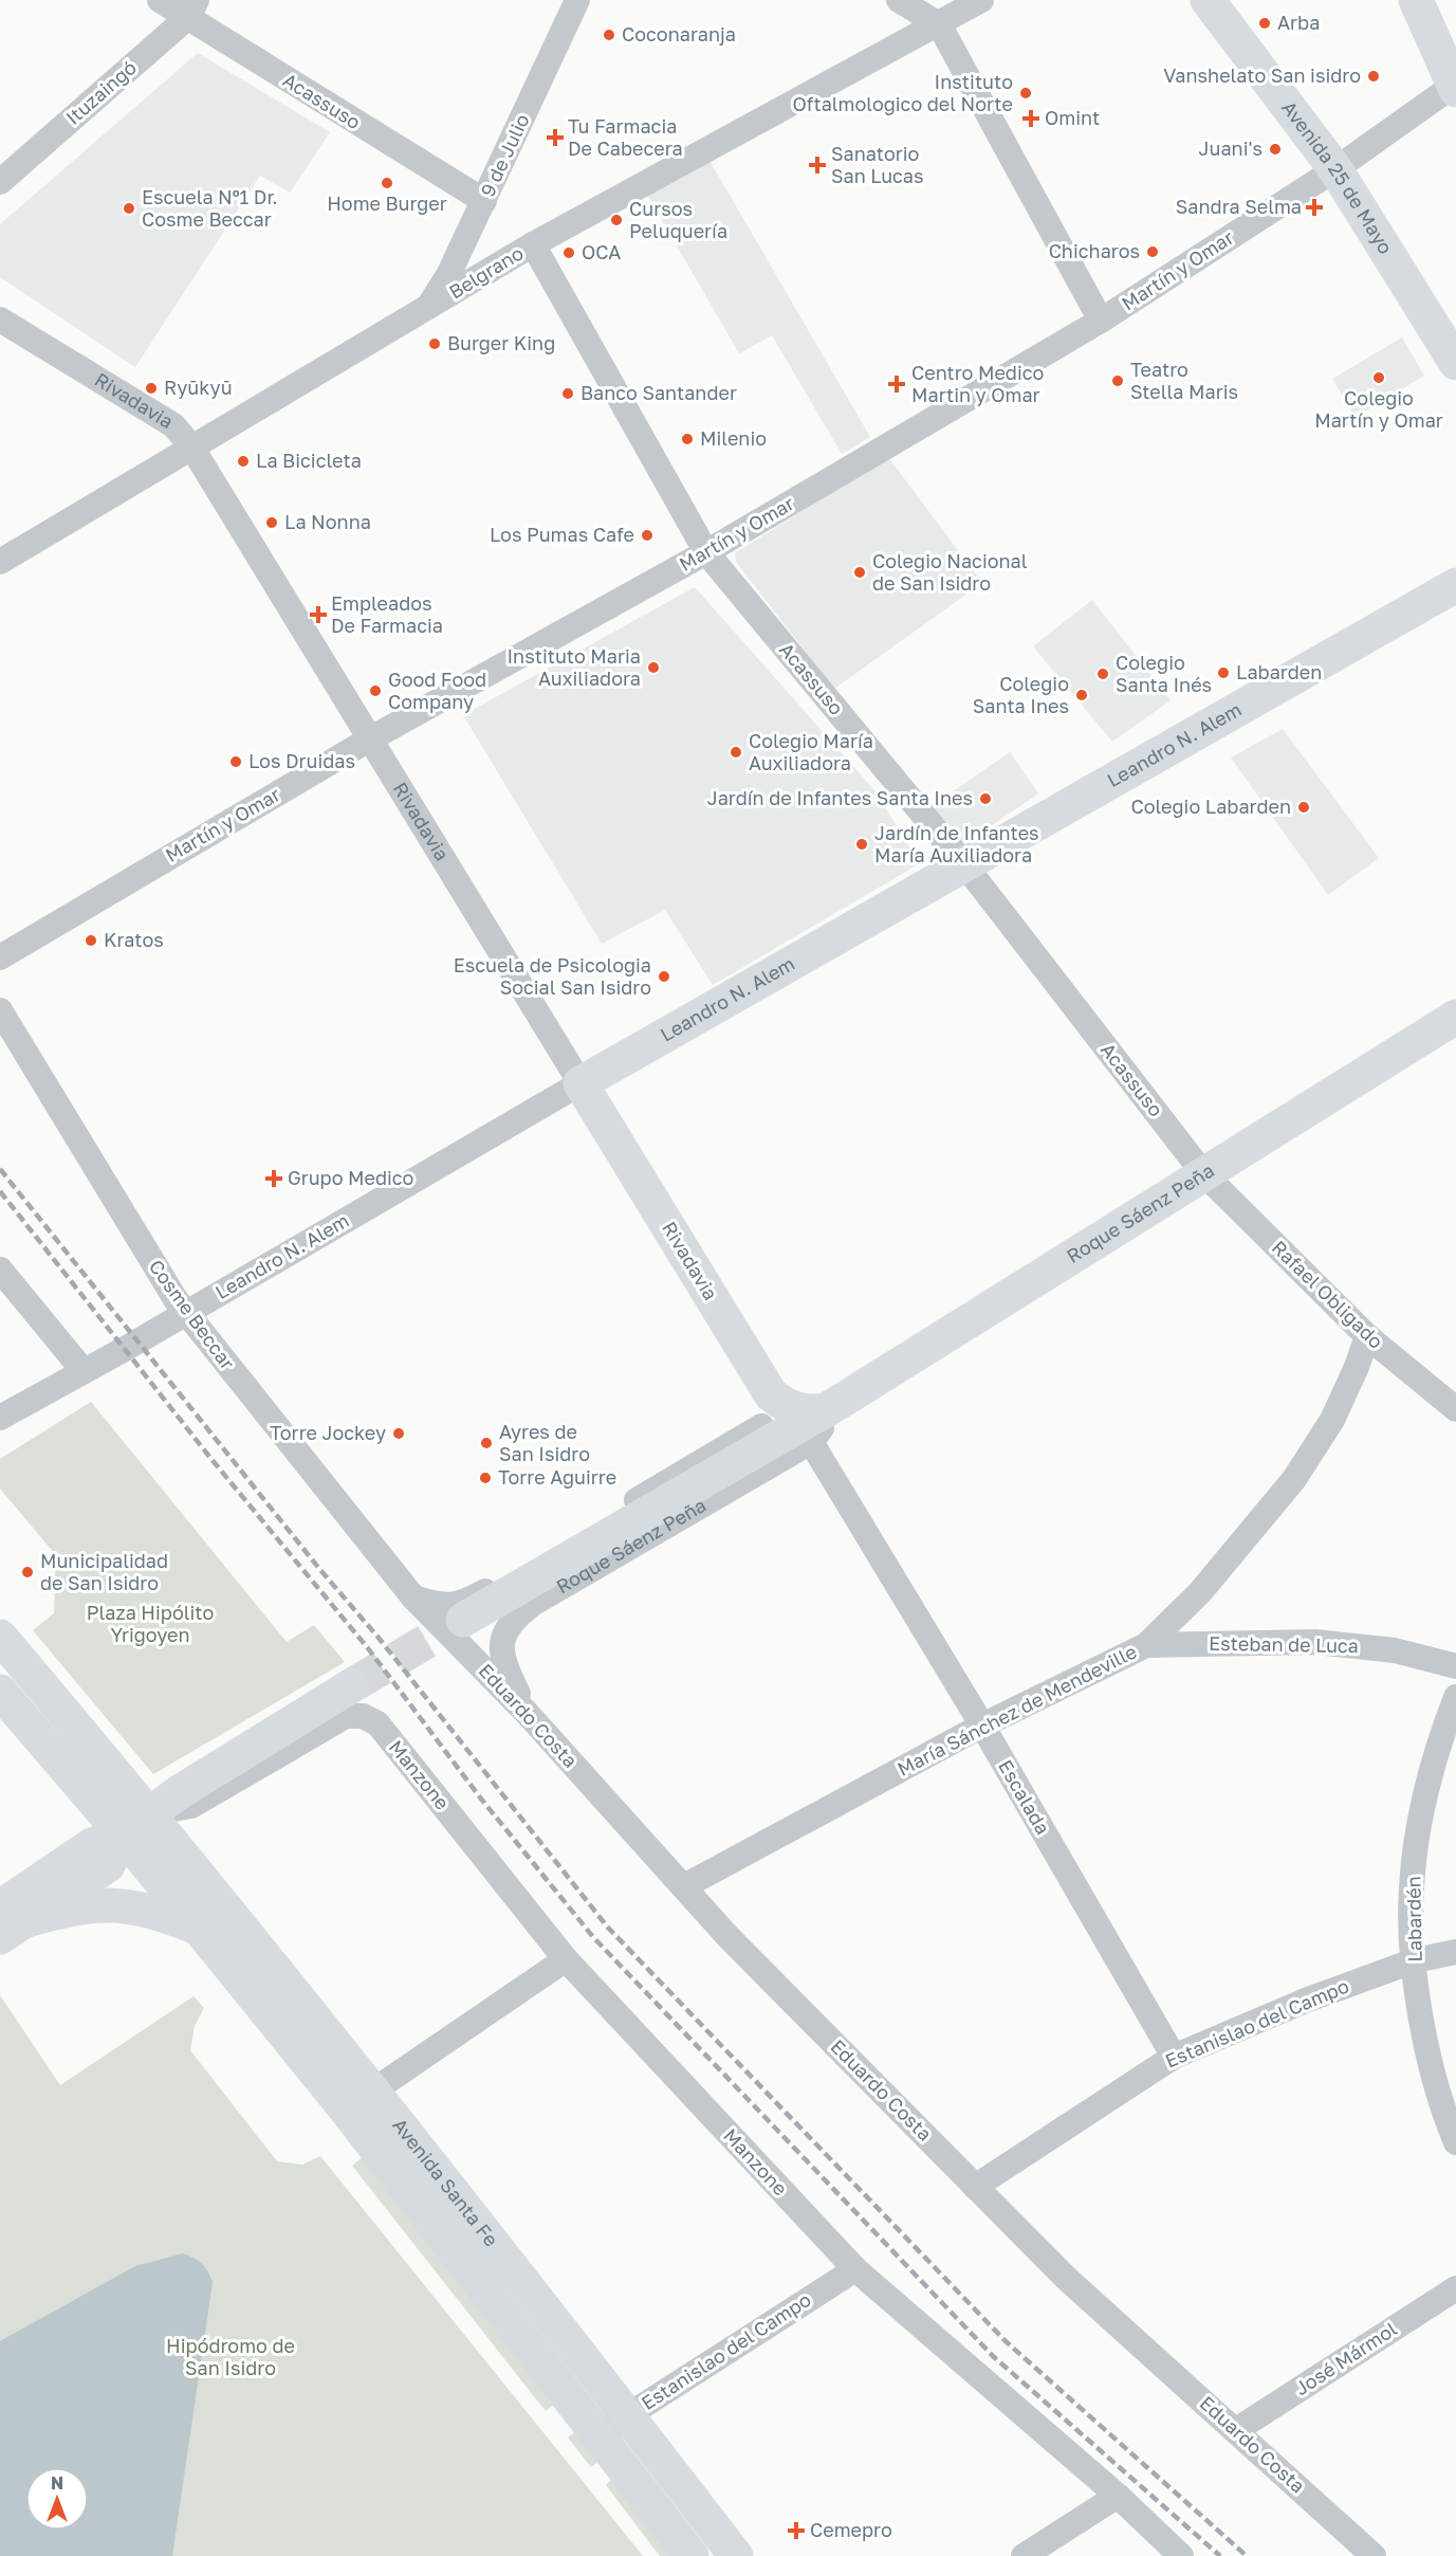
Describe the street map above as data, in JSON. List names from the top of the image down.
{
  "streets": {
    "main road": [
      "Avenida 25 de Mayo",
      "Rivadavia",
      "Leandro N. Alem",
      "Roque Sáenz Peña",
      "Avenida Santa Fe"
    ],
    "street": [
      "Ituzaingó",
      "Acassuso",
      "9 de Julio",
      "Martín y Omar",
      "Belgrano",
      "Rafael Obligado",
      "Cosme Beccar",
      "Esteban de Luca",
      "María Sánchez de Mendeville",
      "Eduardo Costa",
      "Manzone",
      "Escalada",
      "Labardén",
      "Estanislao del Campo",
      "José Mármol"
    ]
  },
  "crossings": [
    ["Ituzaingó", "Acassuso"],
    ["Acassuso", "9 de Julio"],
    ["Acassuso", "Martín y Omar"],
    ["Acassuso", "Belgrano"],
    ["Acassuso", "Leandro N. Alem"],
    ["Acassuso", "Roque Sáenz Peña"],
    ["Acassuso", "Rafael Obligado"],
    ["9 de Julio", "Belgrano"],
    ["Avenida 25 de Mayo", "Martín y Omar"],
    ["Martín y Omar", "Rivadavia"],
    ["Belgrano", "Rivadavia"],
    ["Rivadavia", "Leandro N. Alem"],
    ["Rivadavia", "Roque Sáenz Peña"],
    ["Leandro N. Alem", "Cosme Beccar"],
    ["Roque Sáenz Peña", "Rafael Obligado"],
    ["Roque Sáenz Peña", "Cosme Beccar"],
    ["Roque Sáenz Peña", "Eduardo Costa"],
    ["Roque Sáenz Peña", "Escalada"],
    ["Rafael Obligado", "María Sánchez de Mendeville"],
    ["Cosme Beccar", "Eduardo Costa"],
    ["Esteban de Luca", "María Sánchez de Mendeville"],
    ["María Sánchez de Mendeville", "Eduardo Costa"],
    ["María Sánchez de Mendeville", "Escalada"],
    ["Eduardo Costa", "Estanislao del Campo"],
    ["Eduardo Costa", "José Mármol"],
    ["Manzone", "Estanislao del Campo"],
    ["Manzone", "Avenida Santa Fe"],
    ["Escalada", "Estanislao del Campo"],
    ["Labardén", "Estanislao del Campo"],
    ["Estanislao del Campo", "Avenida Santa Fe"]
  ],
  "parks": ["Plaza Hipólito Yrigoyen", "Hipódromo de San Isidro"],
  "places": {
    "other": [
      "Arba",
      "Coconaranja",
      "Vanshelato San isidro",
      "Instituto Oftalmologico del Norte",
      "Juani's",
      "Home Burger",
      "Escuela Nº1 Dr. Cosme Beccar",
      "Cursos Peluquería",
      "Chicharos",
      "OCA",
      "Burger King",
      "Colegio Martín y Omar",
      "Teatro Stella Maris",
      "Ryūkyū",
      "Banco Santander",
      "Milenio",
      "La Bicicleta",
      "La Nonna",
      "Los Pumas Cafe",
      "Colegio Nacional de San Isidro",
      "Instituto Maria Auxiliadora",
      "Labarden",
      "Colegio Santa Inés",
      "Good Food Company",
      "Colegio Santa Ines",
      "Colegio María Auxiliadora",
      "Los Druidas",
      "Jardín de Infantes Santa Ines",
      "Colegio Labarden",
      "Jardín de Infantes María Auxiliadora",
      "Kratos",
      "Escuela de Psicologia Social San Isidro",
      "Torre Jockey",
      "Ayres de San Isidro",
      "Torre Aguirre",
      "Municipalidad de San Isidro"
    ],
    "health": [
      "Omint",
      "Tu Farmacia De Cabecera",
      "Sanatorio San Lucas",
      "Sandra Selma",
      "Centro Medico Martin y Omar",
      "Empleados De Farmacia",
      "Grupo Medico",
      "Cemepro"
    ]
  },
  "north": "top"
}
